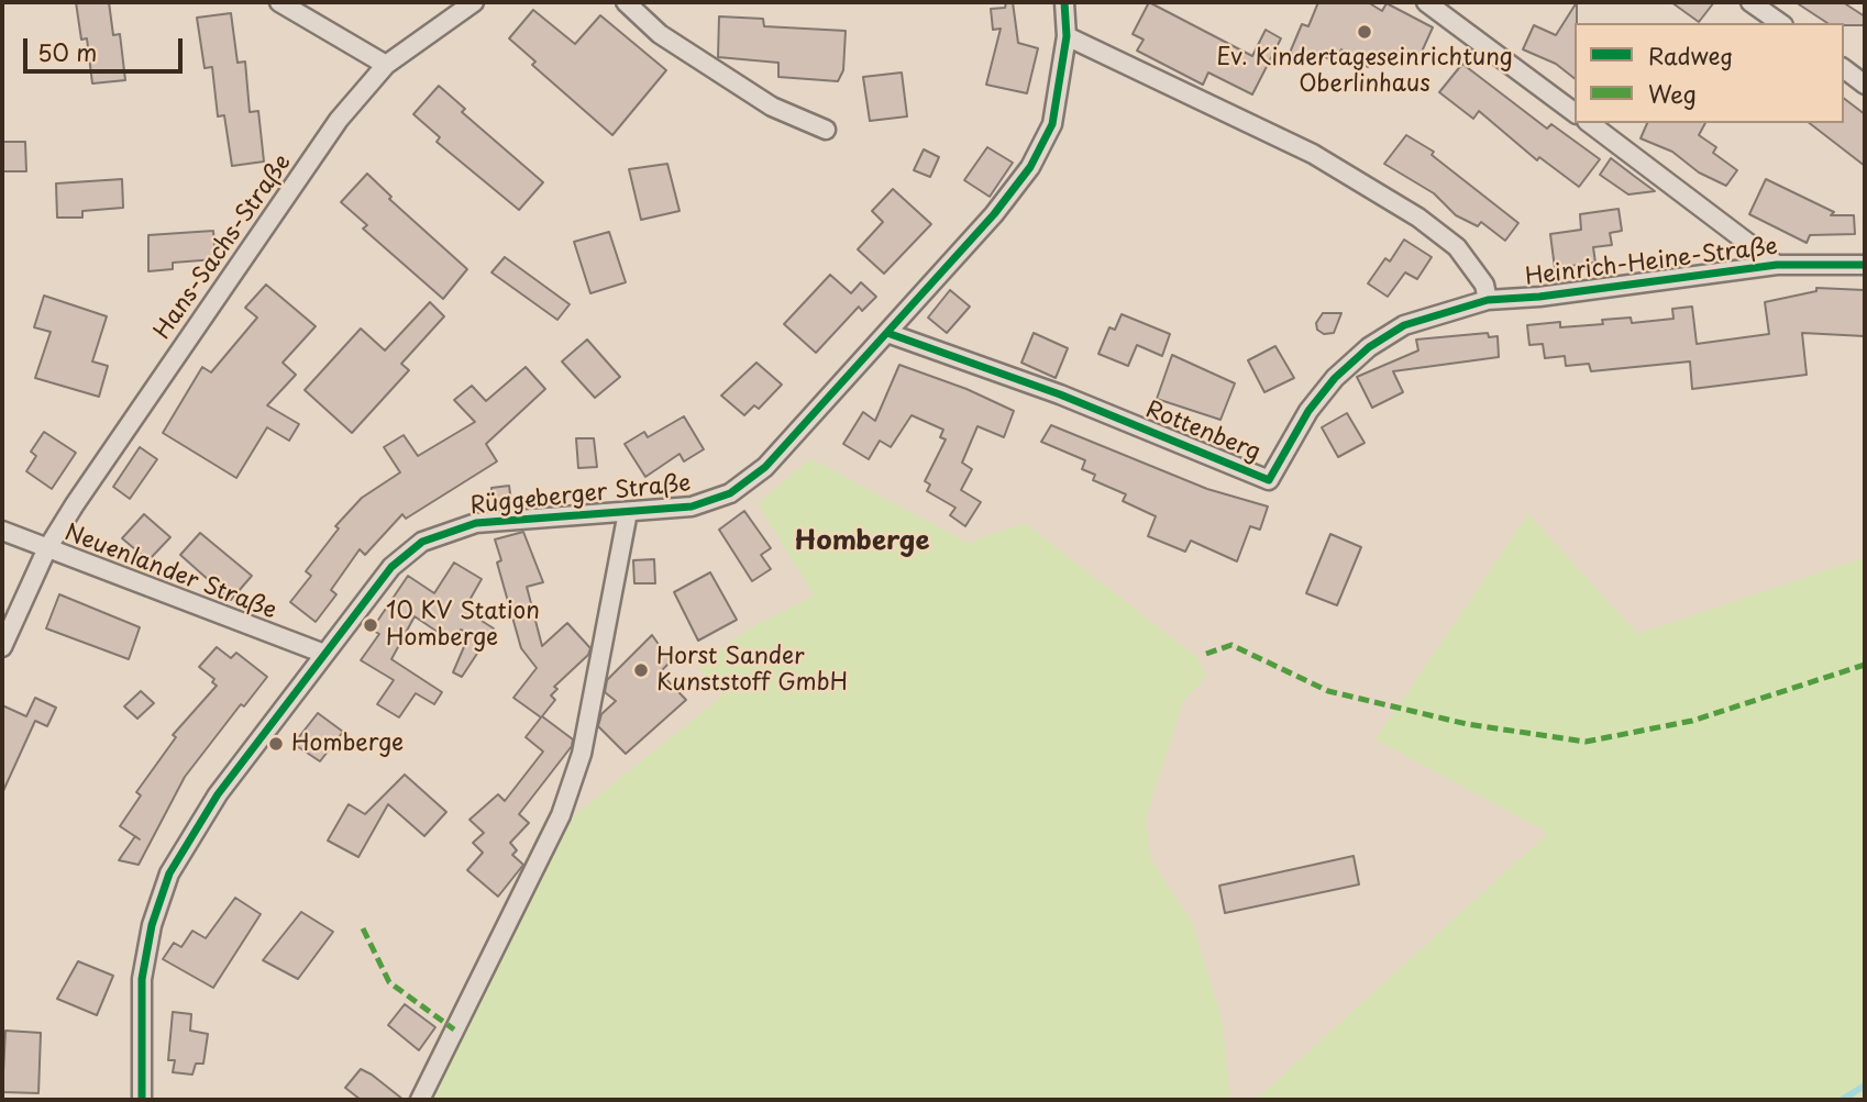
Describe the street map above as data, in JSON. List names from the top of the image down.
{
  "streets": {
    "street": [
      "Hans-Sachs-Straße",
      "Heinrich-Heine-Straße",
      "Rottenberg",
      "Rüggeberger Straße",
      "Neuenlander Straße"
    ]
  },
  "crossings": [
    ["Hans-Sachs-Straße", "Neuenlander Straße"],
    ["Heinrich-Heine-Straße", "Rottenberg"],
    ["Rottenberg", "Rüggeberger Straße"],
    ["Rüggeberger Straße", "Neuenlander Straße"]
  ],
  "districts": ["Homberge"],
  "places": [
    "Ev. Kindertageseinrichtung Oberlinhaus",
    "10 KV Station Homberge",
    "Horst Sander Kunststoff GmbH",
    "Homberge"
  ],
  "legend": ["Radweg", "Weg"],
  "scale_bar": "50 m"
}
